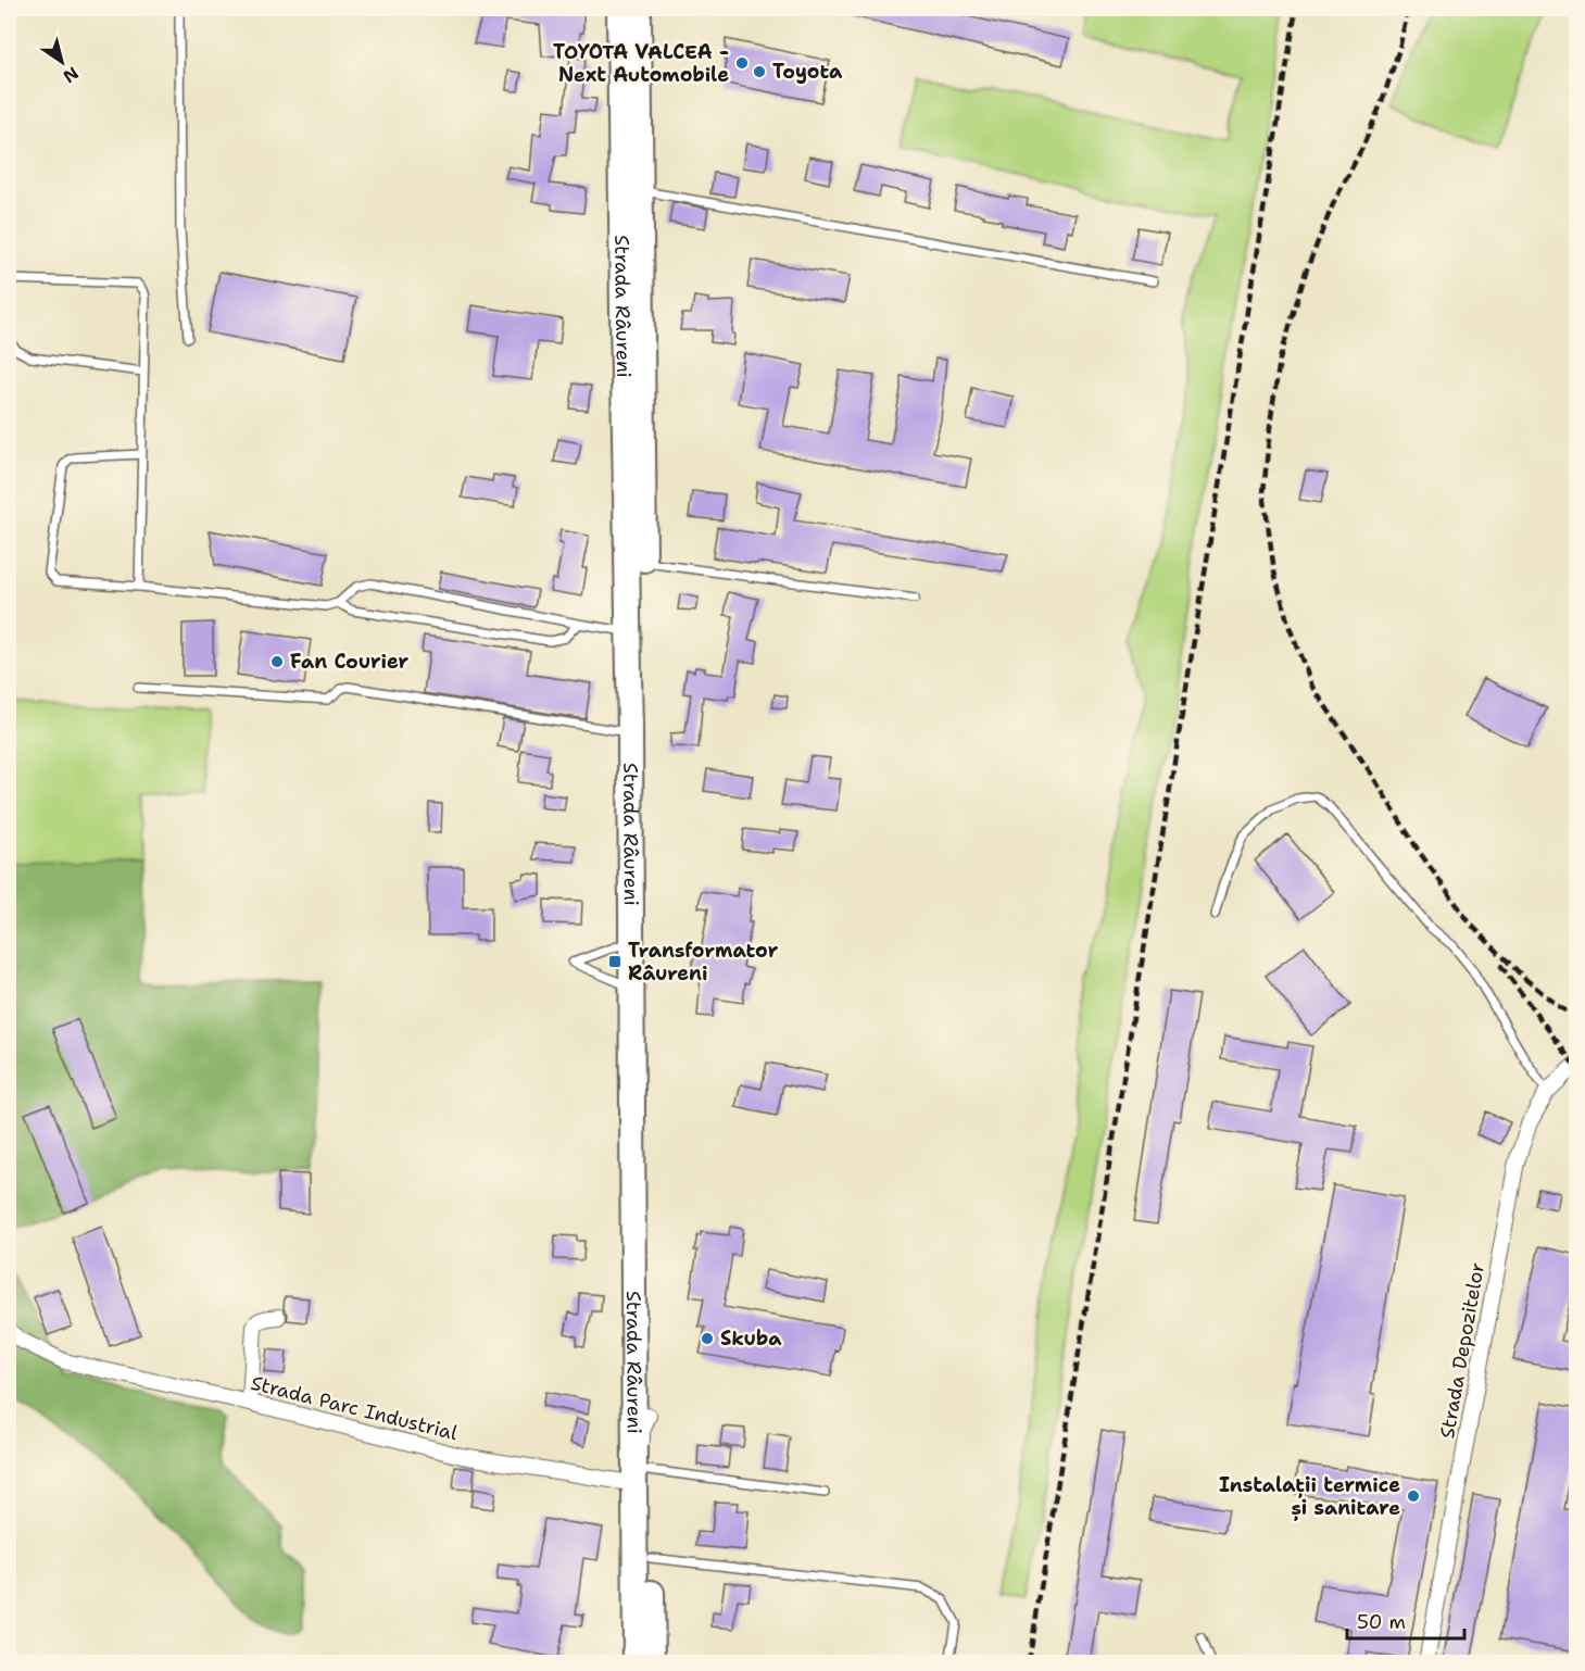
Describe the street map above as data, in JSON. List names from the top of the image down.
{
  "streets": {
    "main road": ["Strada Râureni"],
    "street": ["Strada Depozitelor", "Strada Parc Industrial"]
  },
  "crossings": [
    ["Strada Râureni", "Strada Parc Industrial"]
  ],
  "places": {
    "other": [
      "TOYOTA VALCEA - Next Automobile",
      "Toyota",
      "Fan Courier",
      "Skuba",
      "Instalații termice și sanitare"
    ],
    "transit": ["Transformator Râureni"]
  },
  "scale_bar": "50 m",
  "north": "bottom right"
}
